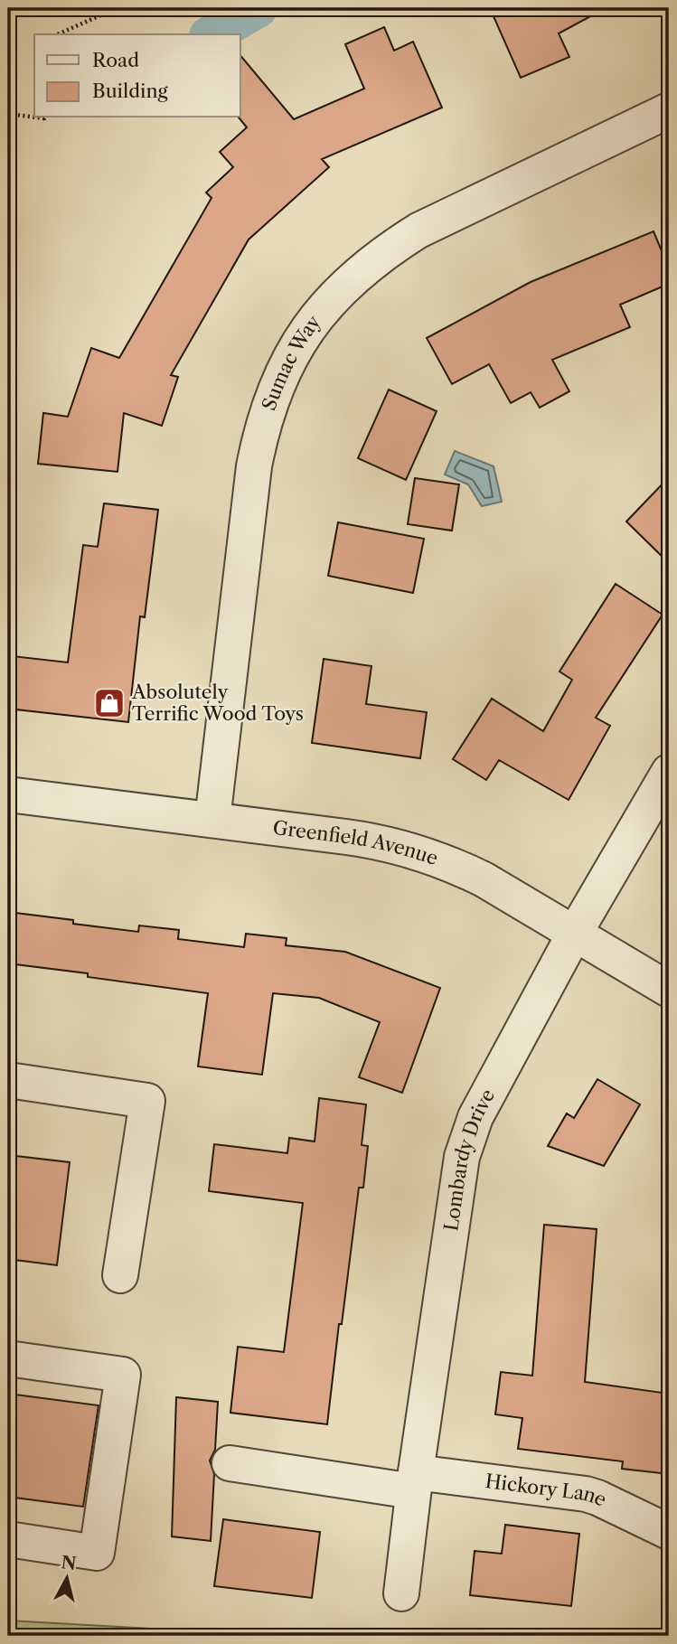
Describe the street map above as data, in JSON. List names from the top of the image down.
{
  "streets": {
    "street": [
      "Sumac Way",
      "Greenfield Avenue",
      "Lombardy Drive",
      "Hickory Lane"
    ]
  },
  "crossings": [
    ["Sumac Way", "Greenfield Avenue"],
    ["Greenfield Avenue", "Lombardy Drive"],
    ["Lombardy Drive", "Hickory Lane"]
  ],
  "places": {
    "shop": ["Absolutely Terrific Wood Toys"]
  },
  "legend": ["Road", "Building"],
  "north": "top"
}
